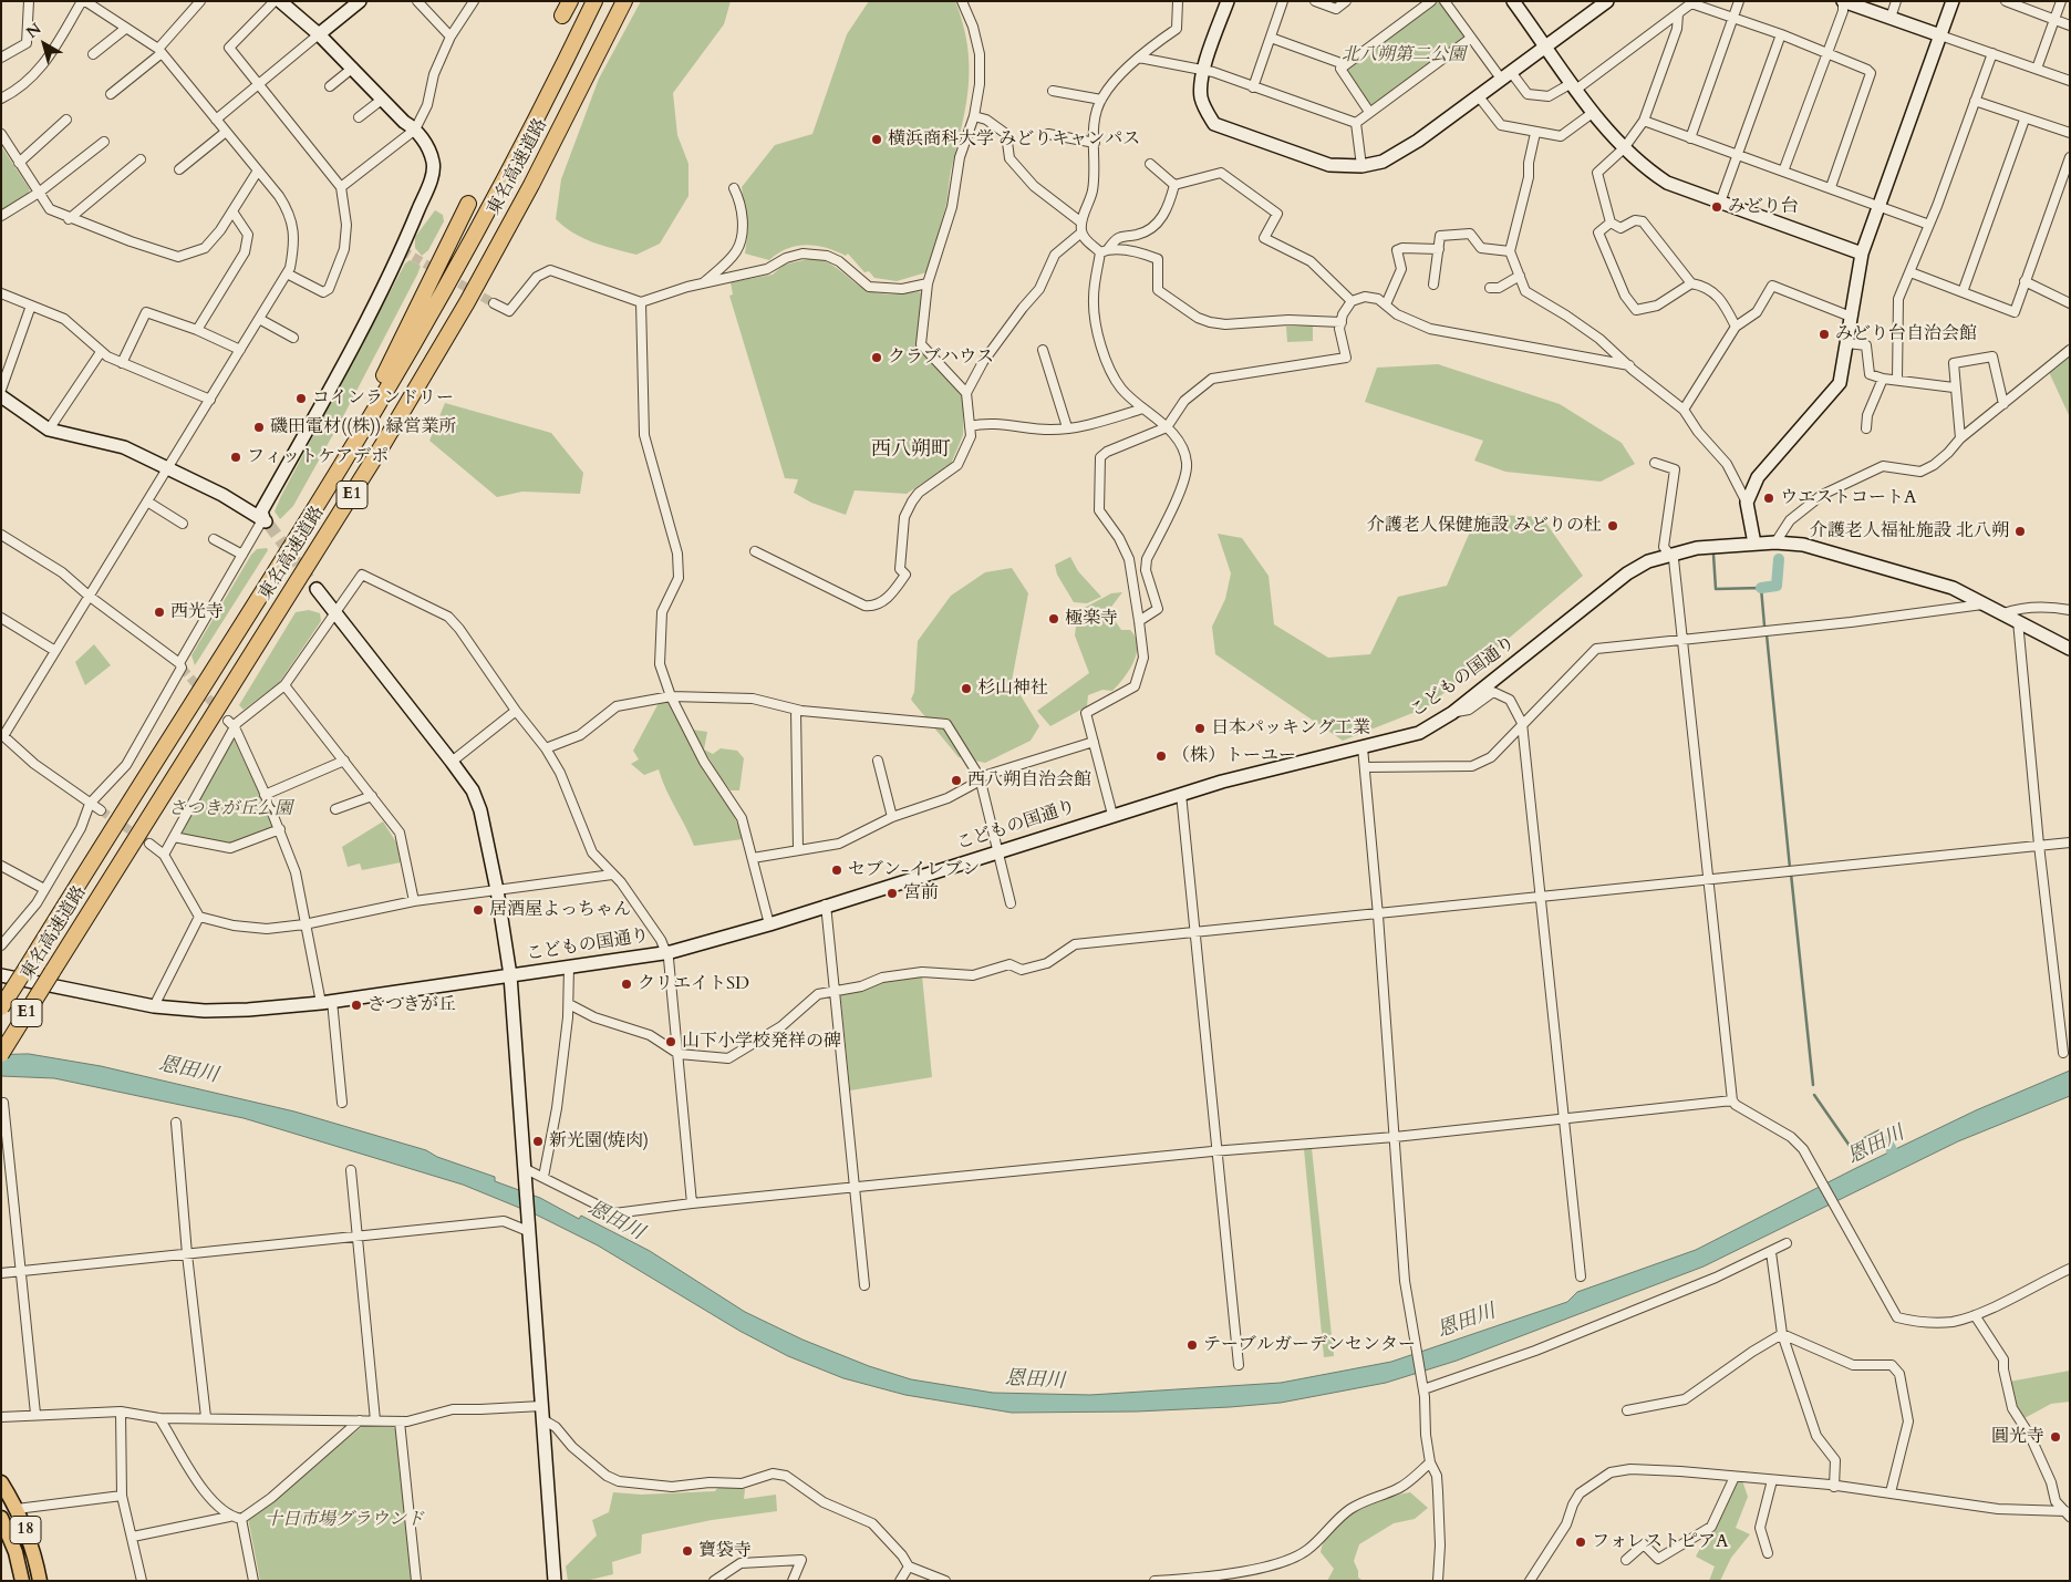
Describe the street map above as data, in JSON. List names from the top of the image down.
{
  "streets": {
    "highway": ["東名高速道路", "E1"],
    "main road": ["18"],
    "street": ["こどもの国通り"]
  },
  "districts": ["西八朔町"],
  "water": ["恩田川"],
  "parks": ["北八朔第二公園", "さつきが丘公園", "十日市場グラウンド"],
  "places": [
    "横浜商科大学 みどりキャンパス",
    "みどり台",
    "みどり台自治会館",
    "クラブハウス",
    "コインランドリー",
    "磯田電材((株)) 緑営業所",
    "フィットケアデポ",
    "ウエストコートA",
    "介護老人保健施設 みどりの杜",
    "介護老人福祉施設 北八朔",
    "西光寺",
    "極楽寺",
    "杉山神社",
    "日本パッキング工業",
    "（株）トーユー",
    "西八朔自治会館",
    "セブン-イレブン",
    "宮前",
    "居酒屋よっちゃん",
    "クリエイトSD",
    "さつきが丘",
    "山下小学校発祥の碑",
    "新光園(焼肉)",
    "テーブルガーデンセンター",
    "圓光寺",
    "フォレストピアA",
    "寶袋寺"
  ],
  "north": "top left"
}
